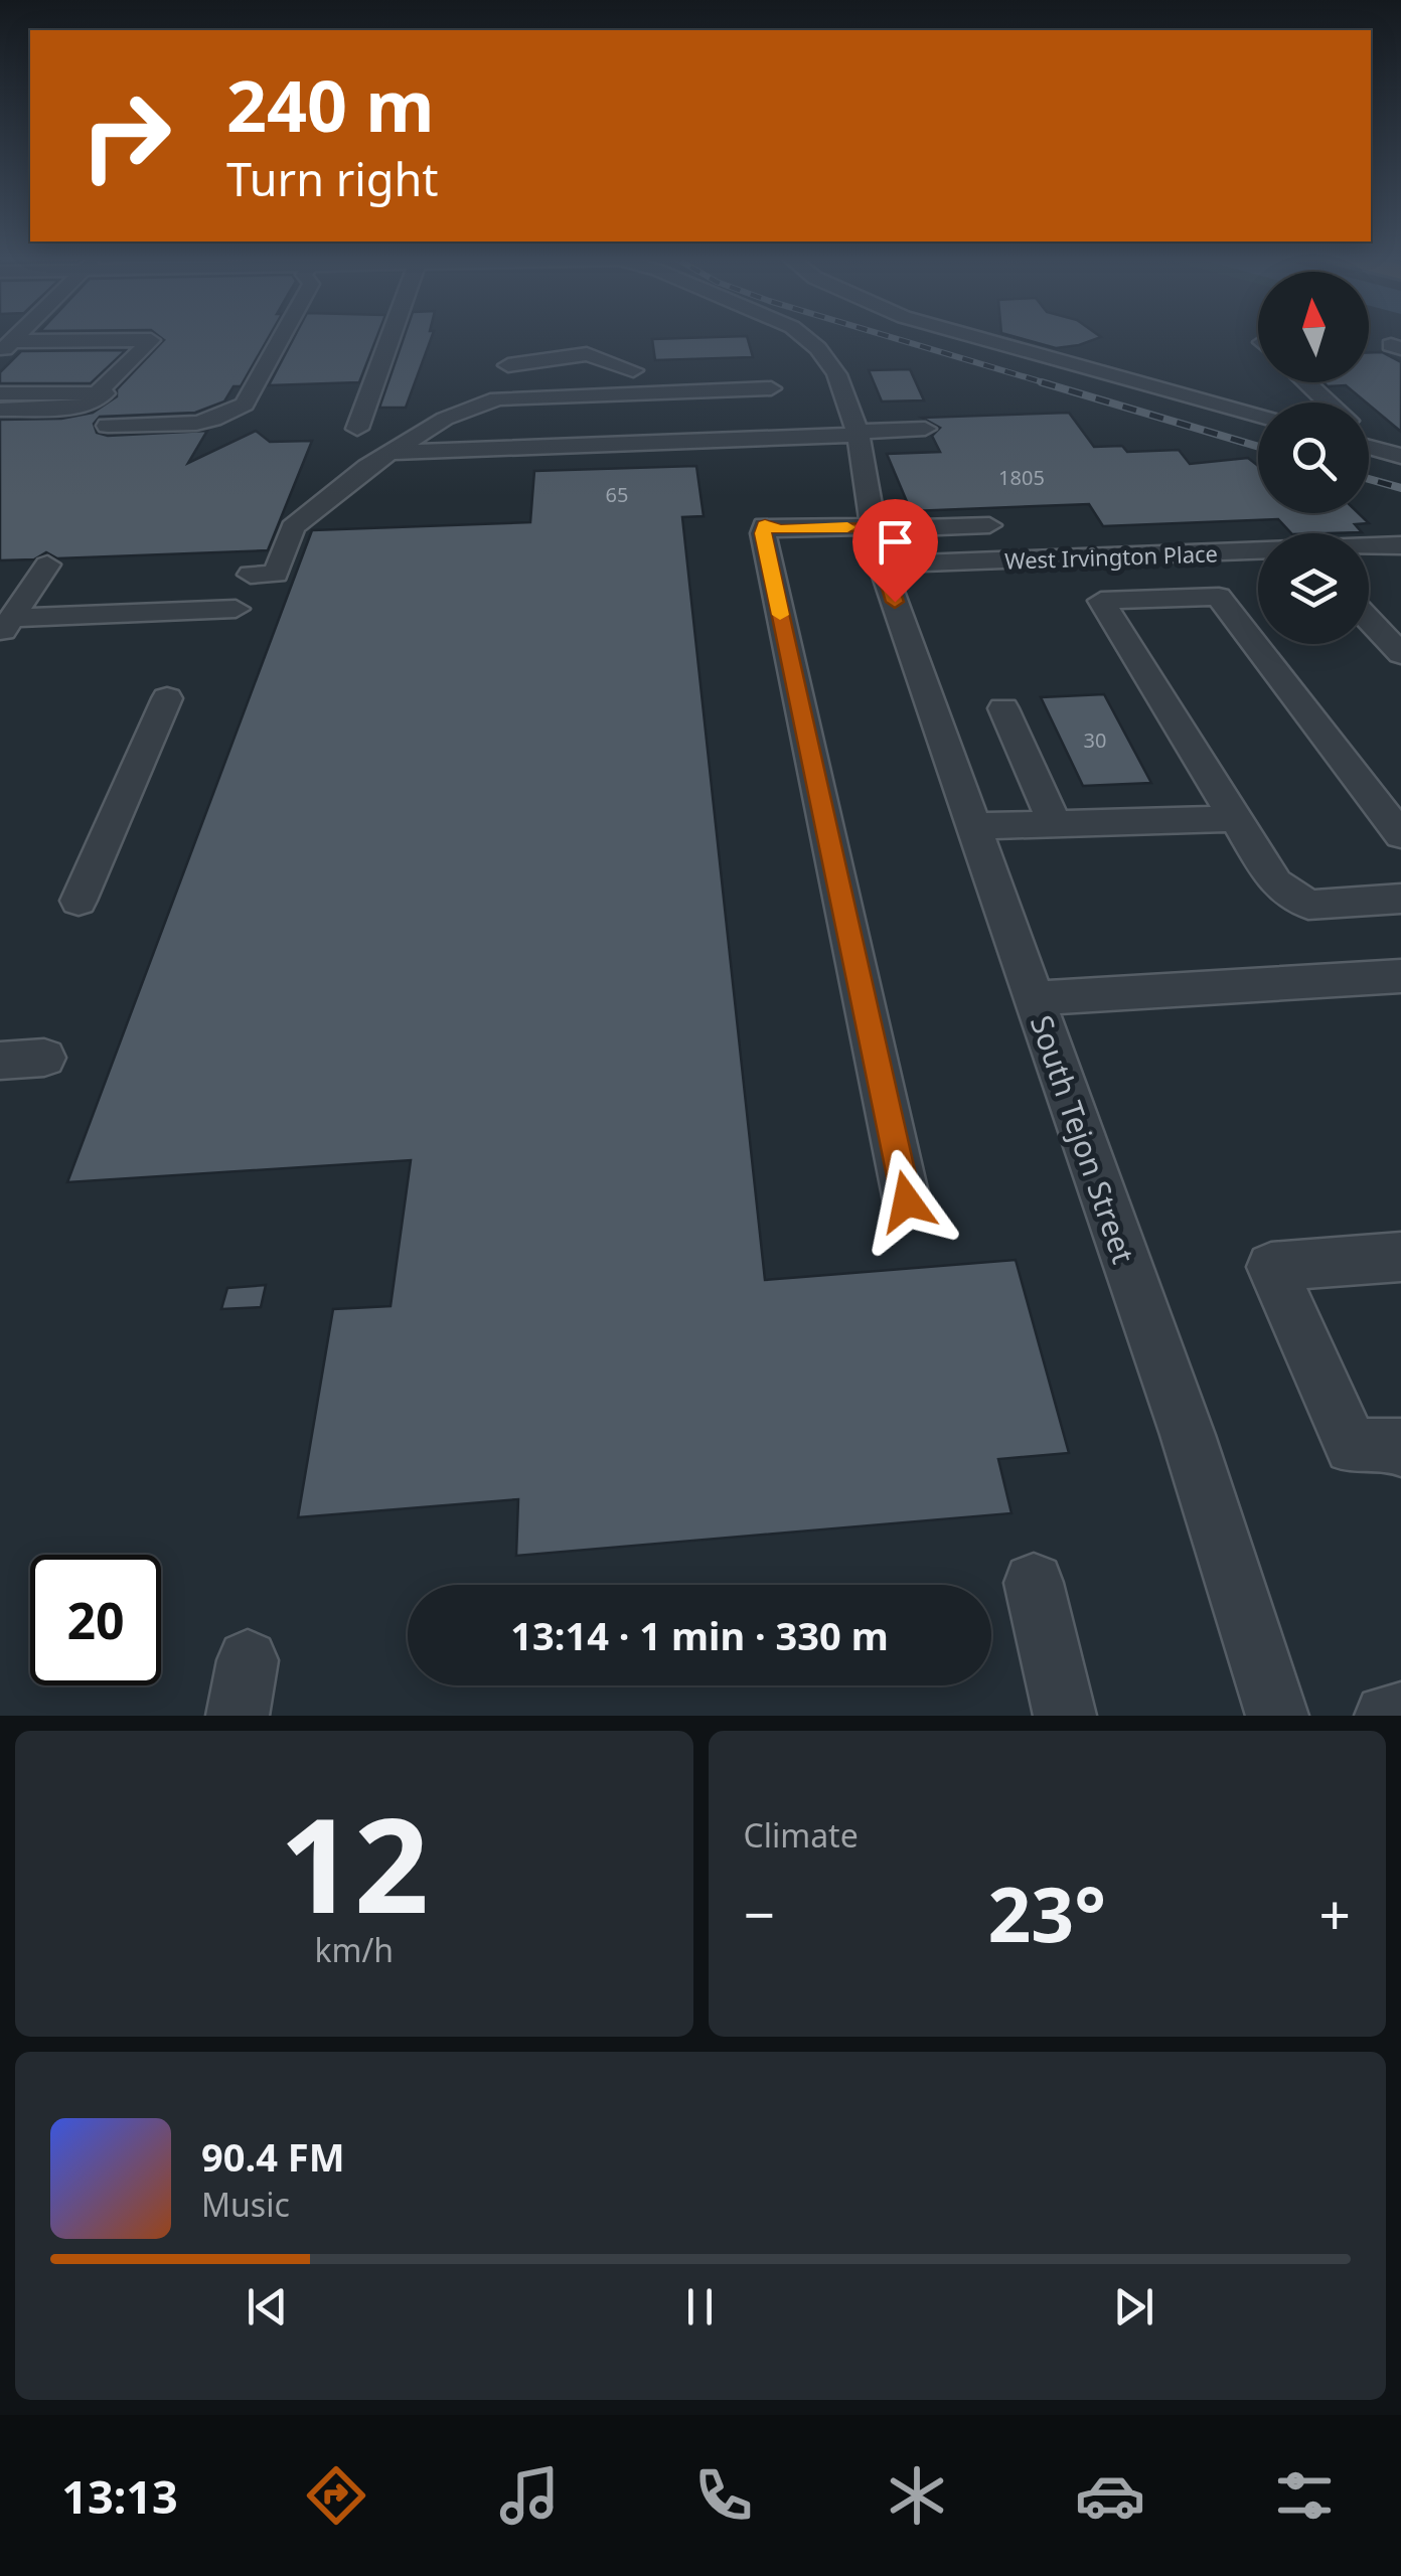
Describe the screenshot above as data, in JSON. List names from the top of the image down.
{
  "streets": {
    "street": ["West Irvington Place", "South Tejon Street"]
  },
  "crossings": [
    ["West Irvington Place", "South Tejon Street"]
  ],
  "house_numbers": ["1805", "65", "30"],
  "north": "top",
  "page": {
    "turn": ["240 m", "Turn right"],
    "limit": "20",
    "trip": "13:14 · 1 min · 330 m",
    "tile": [
      ["12", "km/h"],
      "Climate"
    ],
    "heat": ["−", "23°", "+"],
    "song": ["90.4 FM", "Music"],
    "tabs": "13:13"
  }
}
